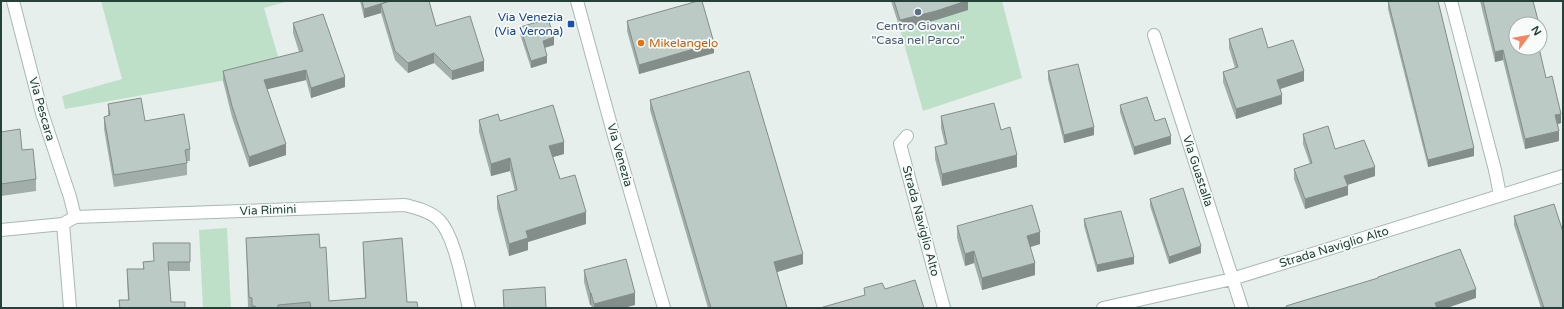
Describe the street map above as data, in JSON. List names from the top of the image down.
{
  "streets": {
    "street": [
      "Via Pescara",
      "Via Venezia",
      "Via Guastalla",
      "Via Rimini",
      "Strada Naviglio Alto"
    ]
  },
  "crossings": [
    ["Via Pescara", "Via Rimini"],
    ["Via Guastalla", "Strada Naviglio Alto"]
  ],
  "places": {
    "other": ["Centro Giovani \"Casa nel Parco\"", "Mikelangelo"],
    "transit": ["Via Venezia (Via Verona)"]
  },
  "north": "top right"
}
